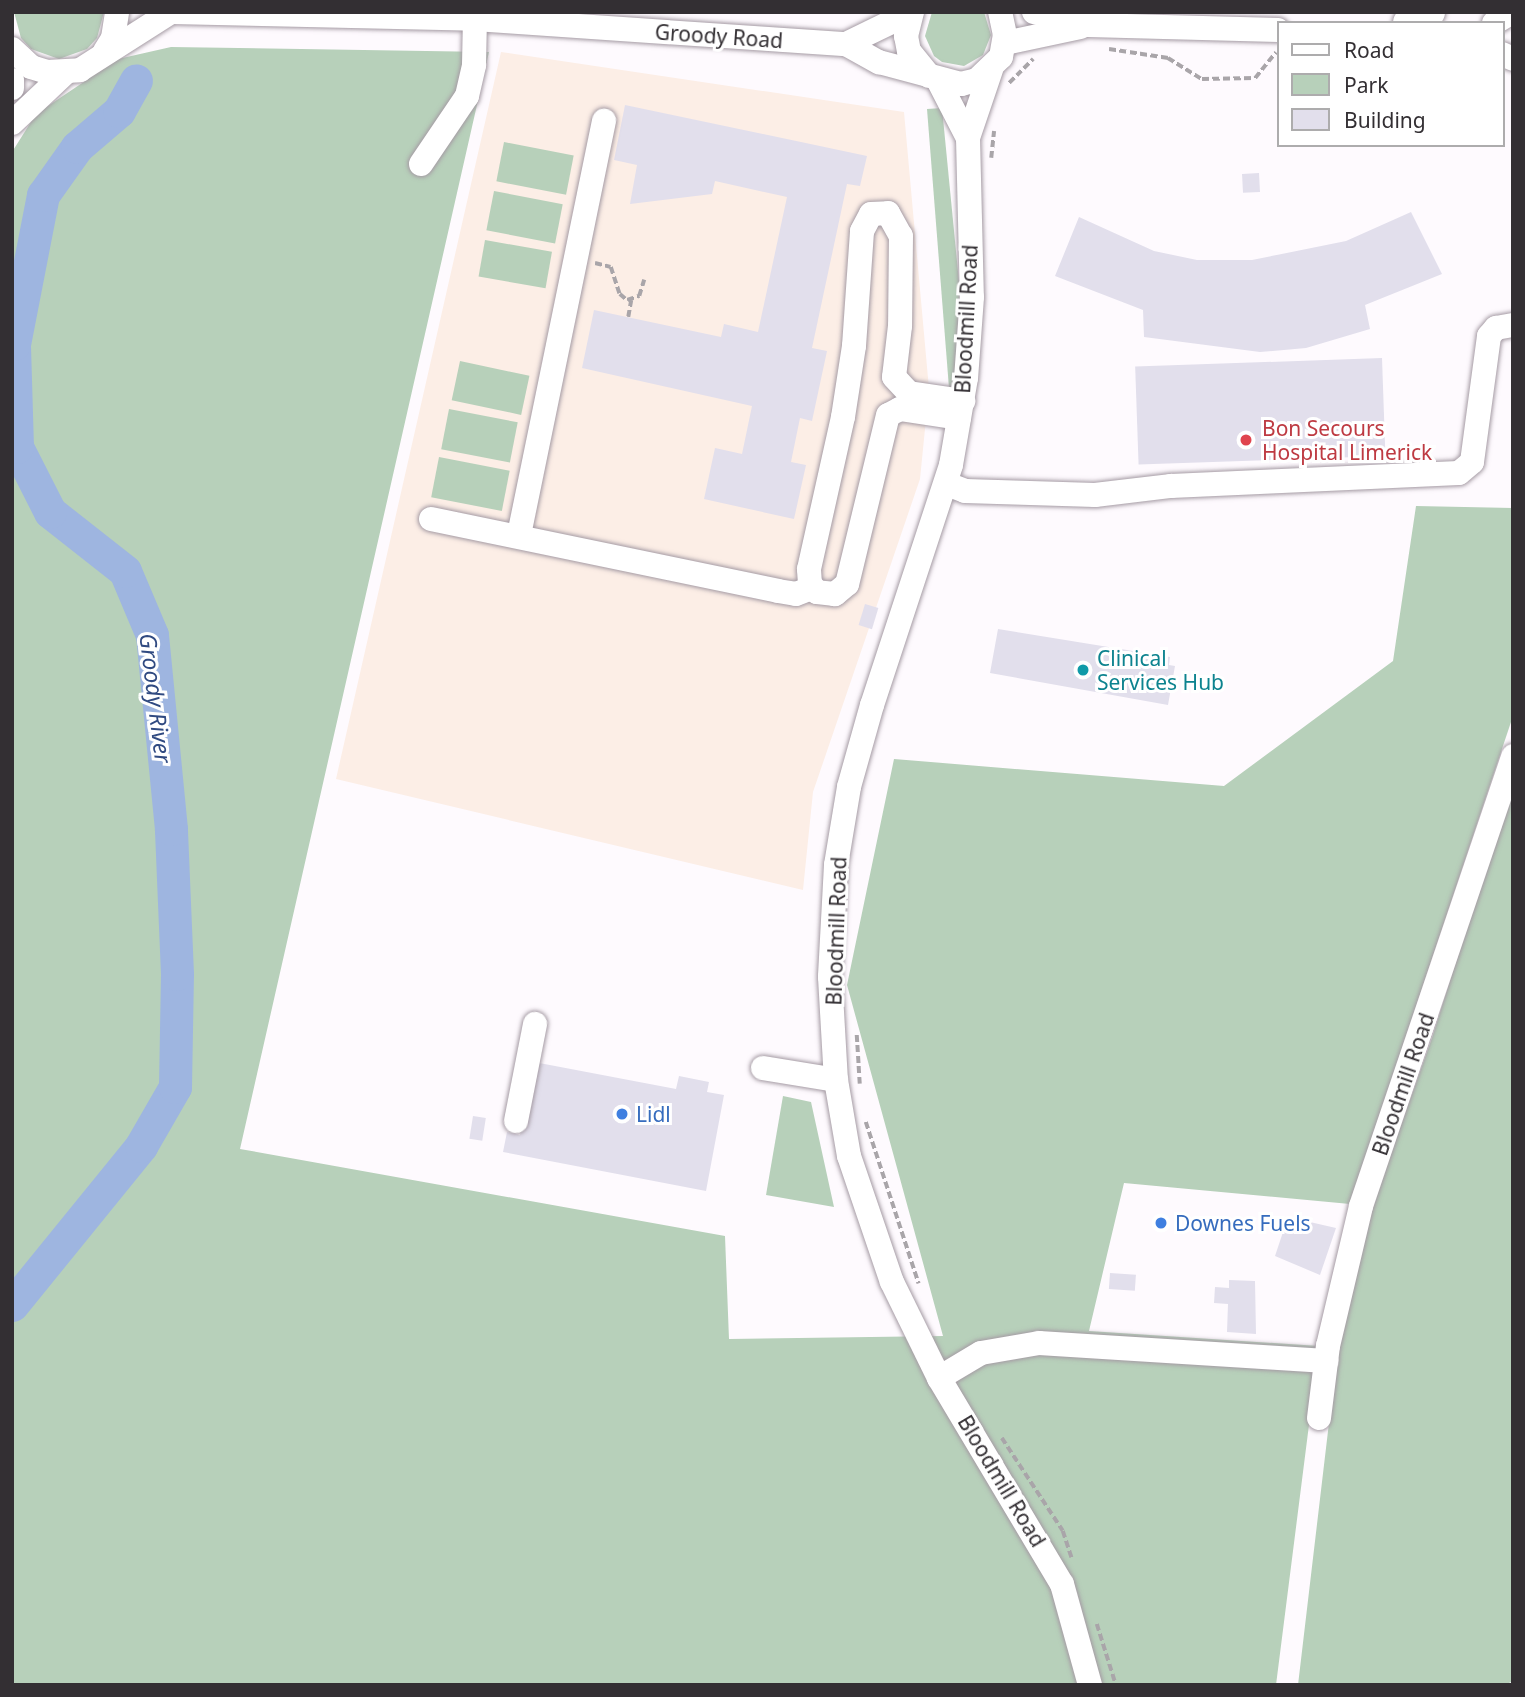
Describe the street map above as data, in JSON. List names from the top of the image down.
{
  "streets": {
    "street": ["Groody Road", "Bloodmill Road"]
  },
  "water": ["Groody River"],
  "places": [
    "Bon Secours Hospital Limerick",
    "Clinical Services Hub",
    "Lidl",
    "Downes Fuels"
  ],
  "legend": ["Road", "Park", "Building"]
}
